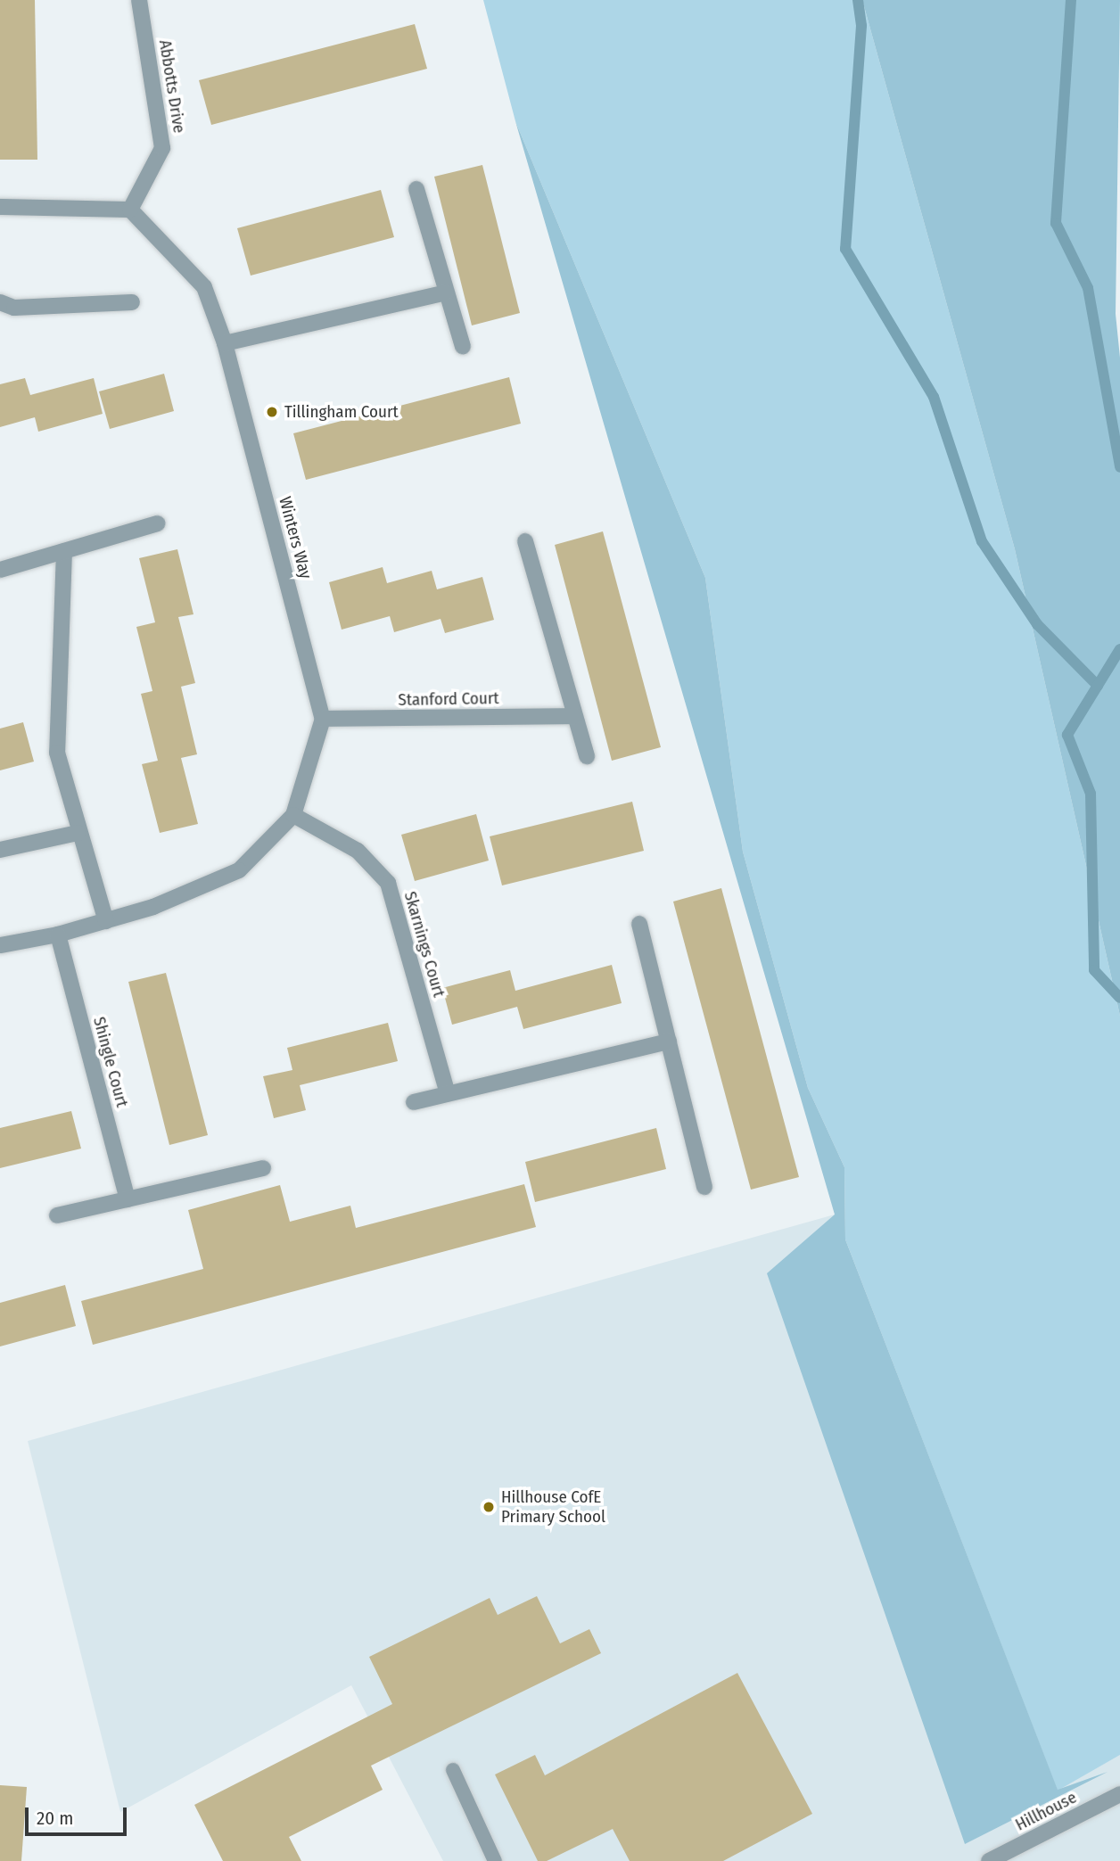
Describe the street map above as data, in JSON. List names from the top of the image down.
{
  "streets": {
    "street": [
      "Abbotts Drive",
      "Winters Way",
      "Stanford Court",
      "Skarnings Court",
      "Shingle Court",
      "Hillhouse"
    ]
  },
  "crossings": [
    ["Abbotts Drive", "Winters Way"],
    ["Winters Way", "Stanford Court"]
  ],
  "places": ["Tillingham Court", "Hillhouse CofE Primary School"],
  "scale_bar": "20 m"
}
